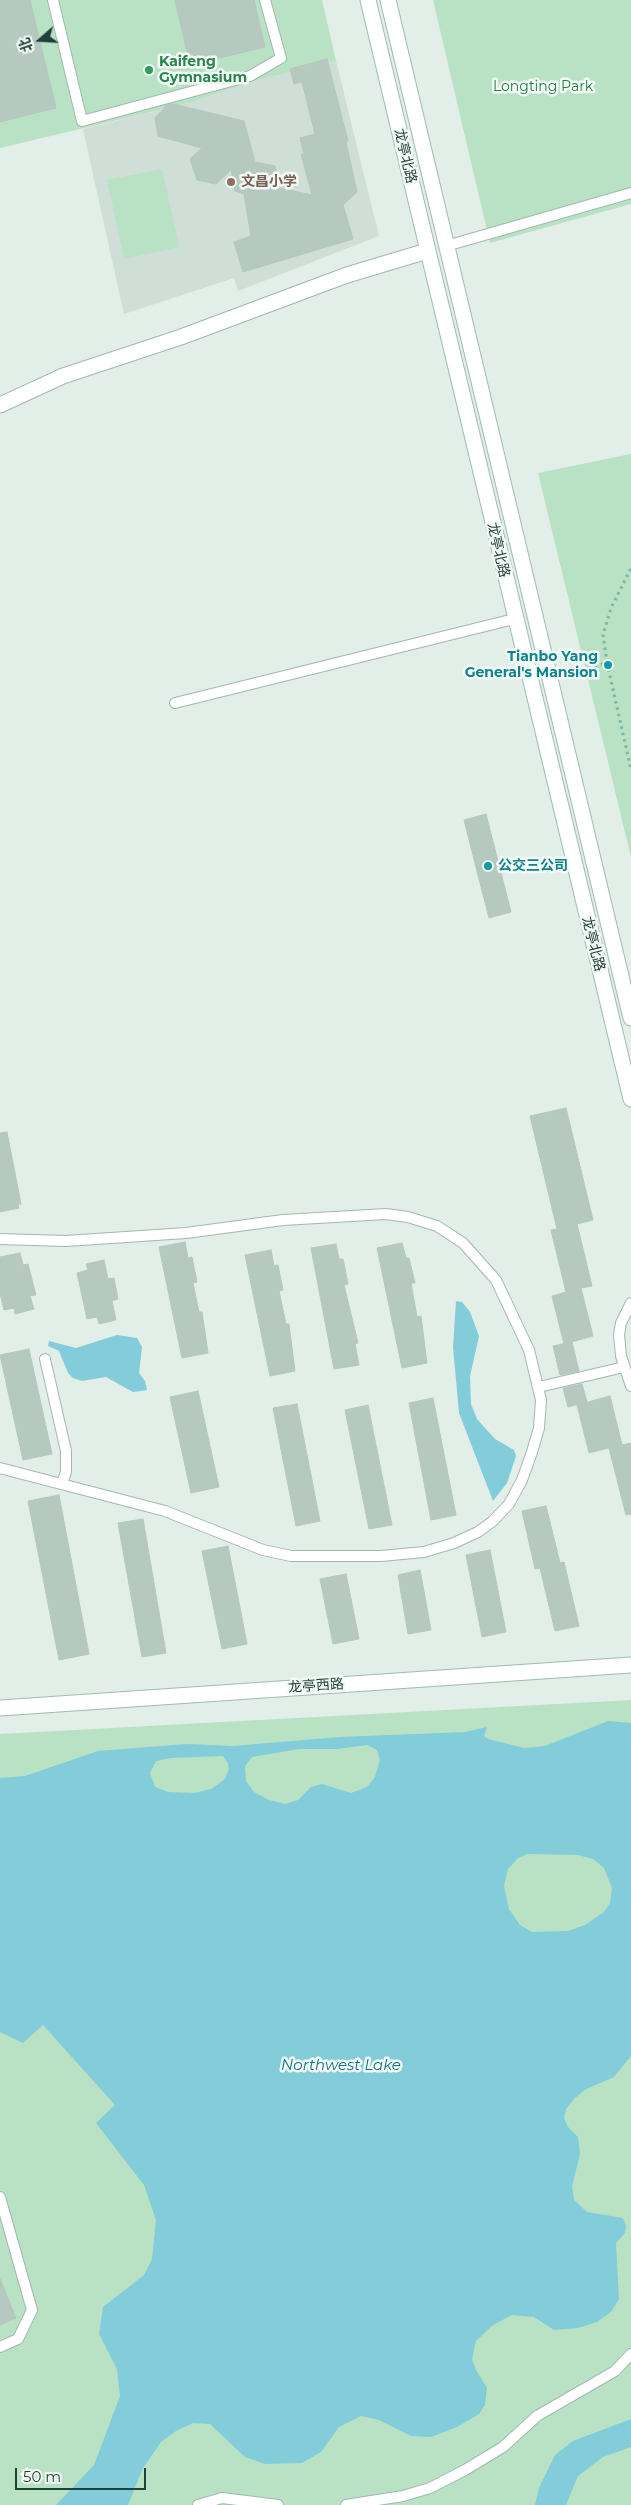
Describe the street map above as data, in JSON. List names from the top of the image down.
{
  "streets": {
    "main road": ["龙亭北路", "龙亭西路"]
  },
  "water": ["Northwest Lake"],
  "parks": ["Longting Park"],
  "places": [
    "Kaifeng Gymnasium",
    "文昌小学",
    "Tianbo Yang General's Mansion",
    "公交三公司"
  ],
  "scale_bar": "50 m",
  "north": "left"
}
